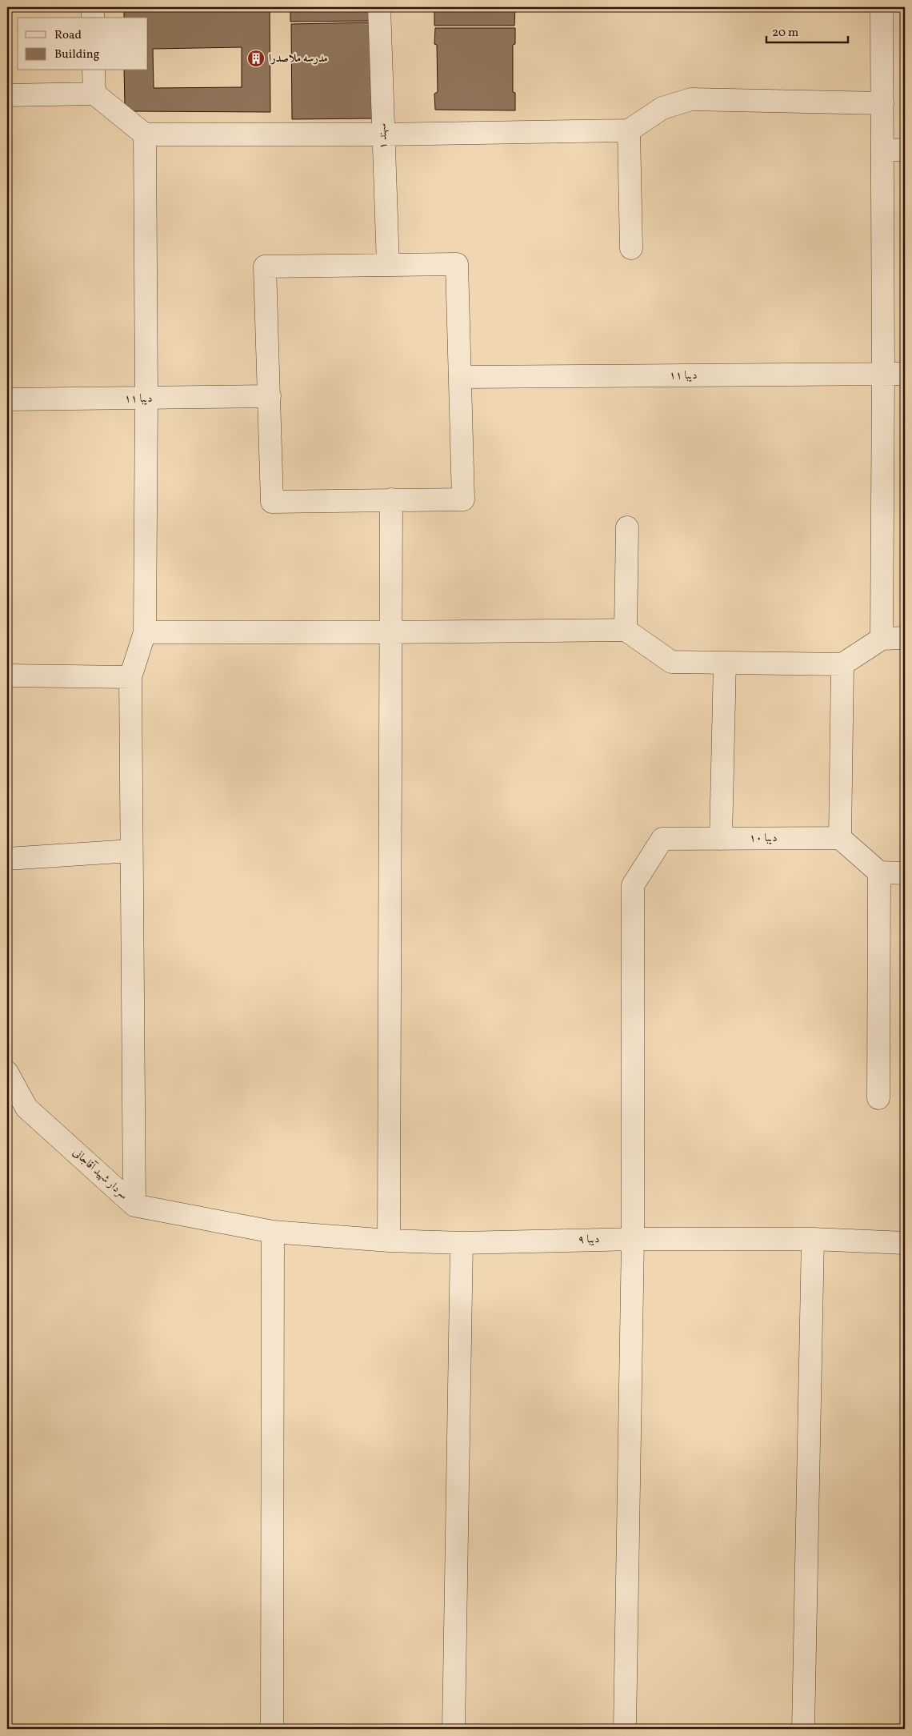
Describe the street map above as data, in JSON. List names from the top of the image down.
{
  "streets": {
    "street": [
      "سهند ۱",
      "دیبا ۱۱",
      "دیبا ۱۰",
      "سردار شهید آقاجانی",
      "دیبا ۹"
    ]
  },
  "crossings": [
    ["دیبا ۱۰", "دیبا ۹"],
    ["سردار شهید آقاجانی", "دیبا ۹"]
  ],
  "places": {
    "building": ["مدرسه ملاصدرا"]
  },
  "legend": ["Road", "Building"],
  "scale_bar": "20 m"
}
